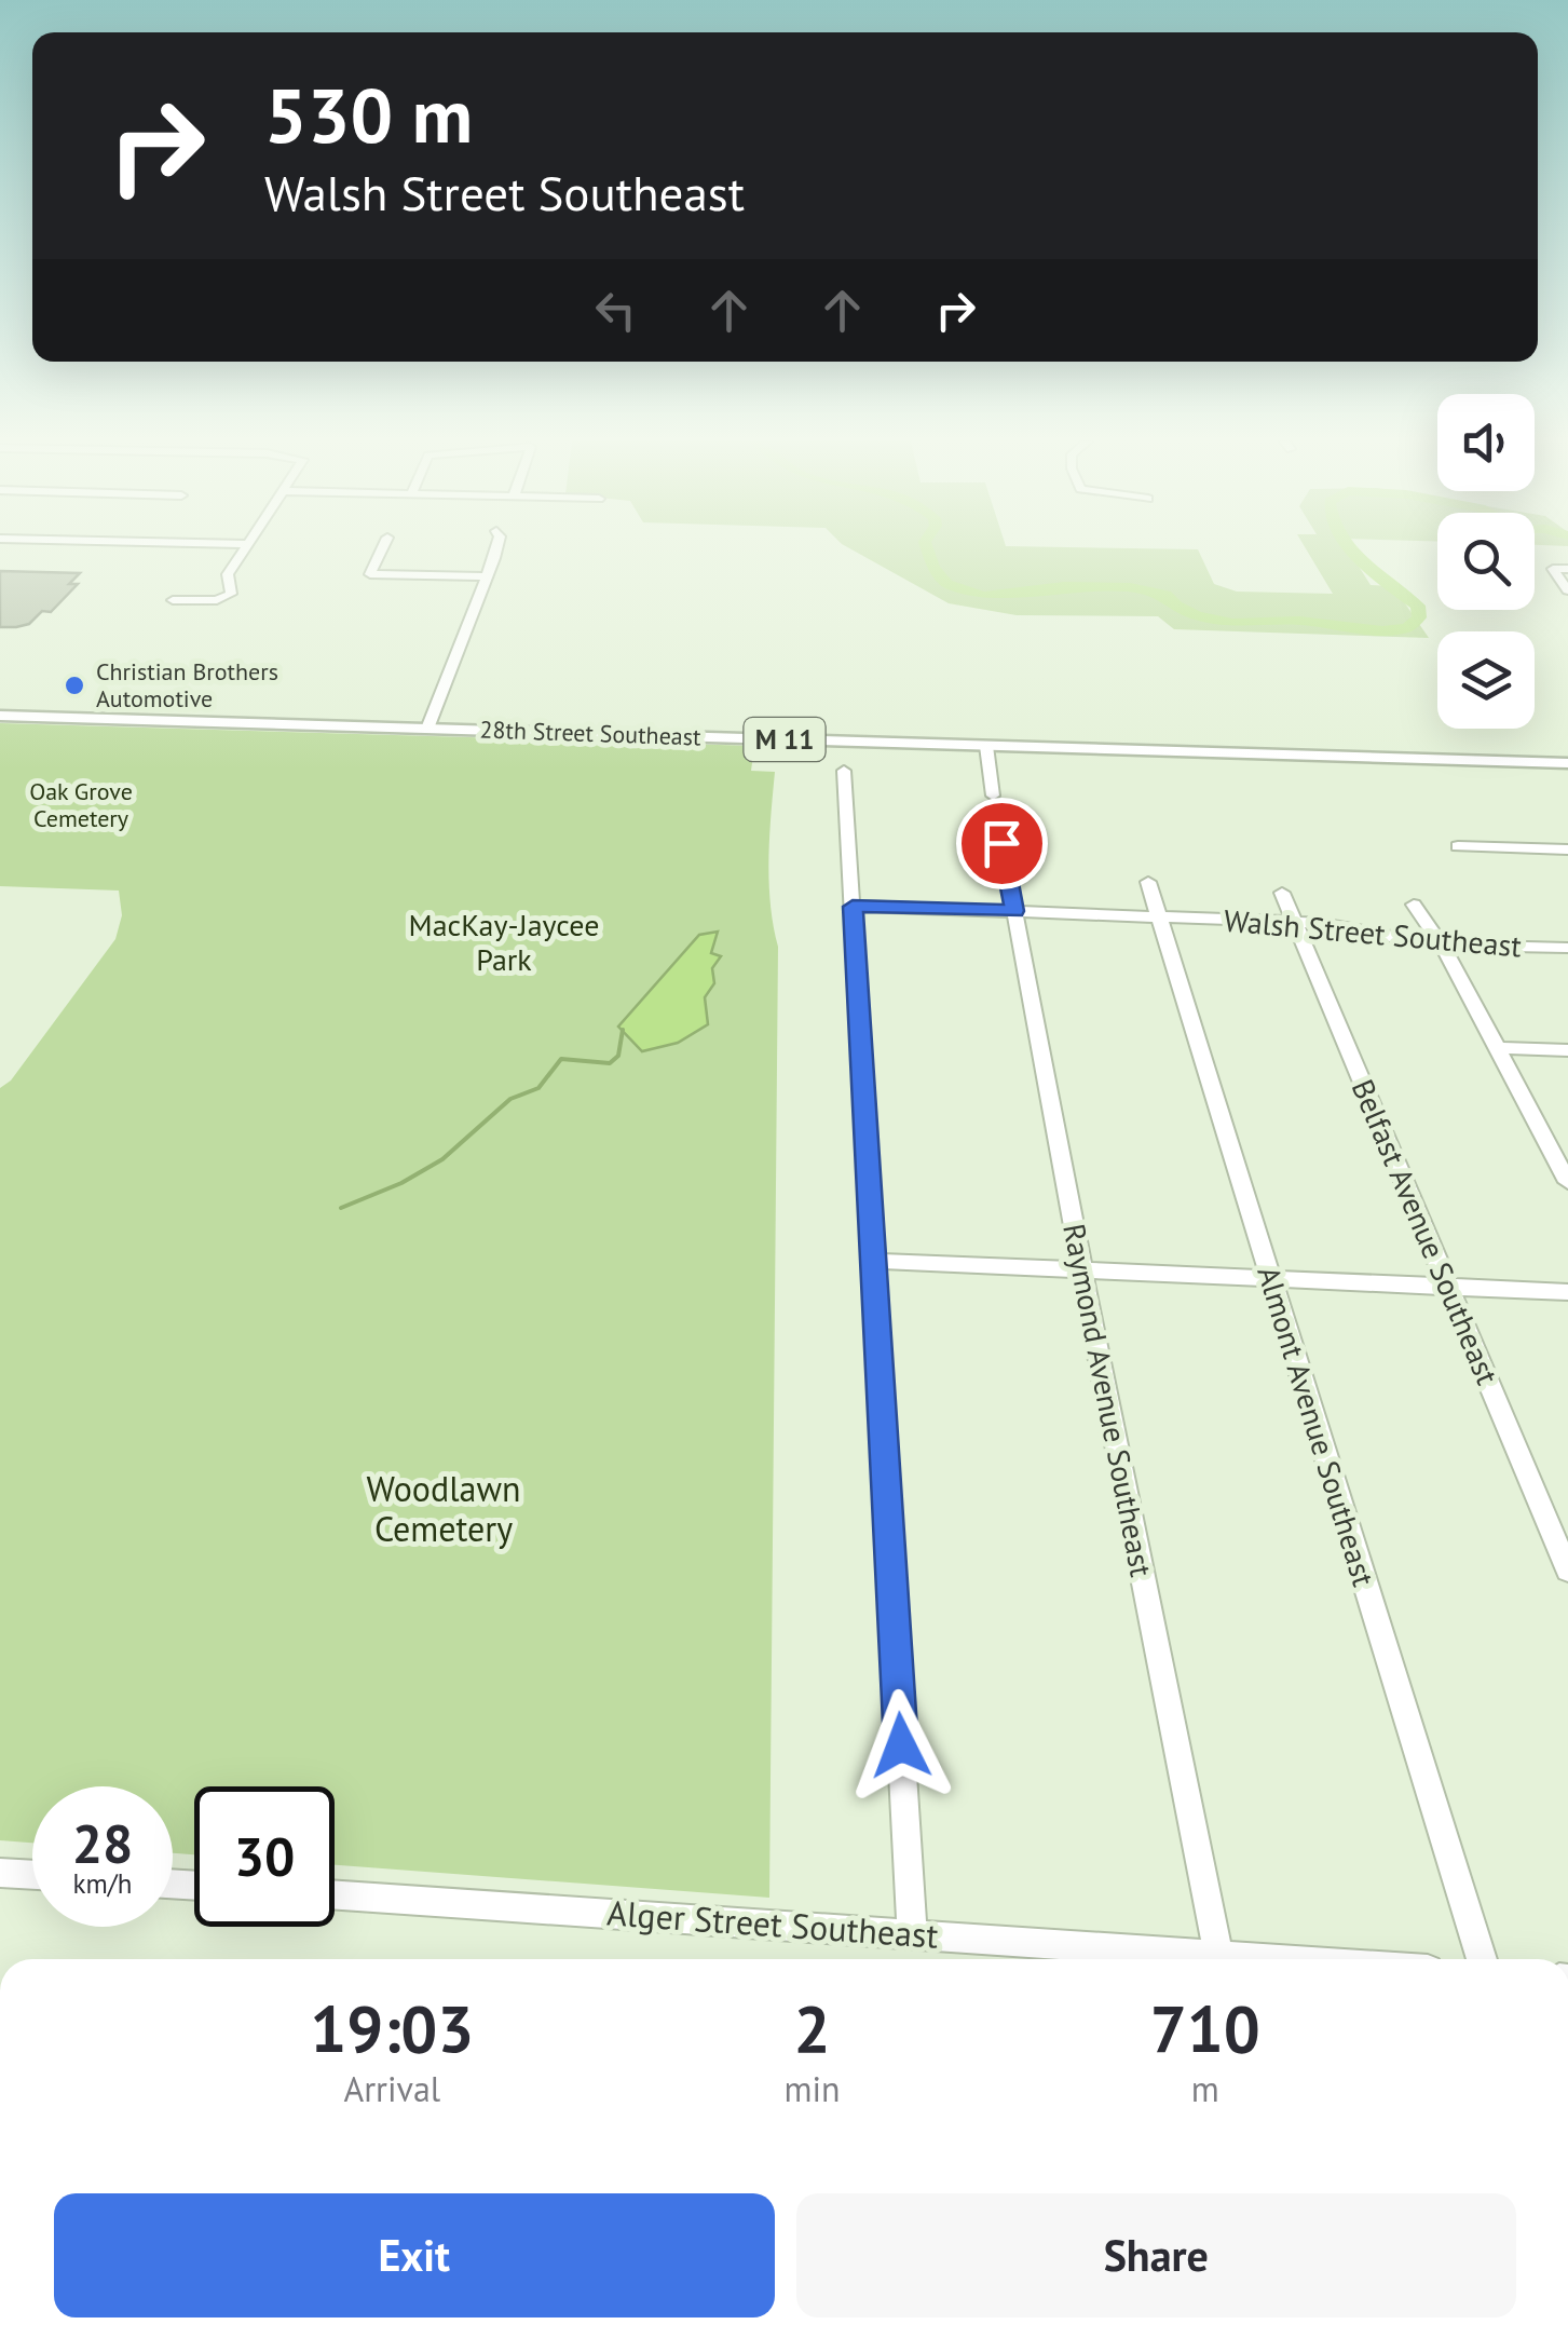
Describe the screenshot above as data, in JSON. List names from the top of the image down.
{
  "streets": {
    "main road": ["28th Street Southeast", "M 11"],
    "street": [
      "Walsh Street Southeast",
      "Belfast Avenue Southeast",
      "Raymond Avenue Southeast",
      "Almont Avenue Southeast",
      "Alger Street Southeast"
    ]
  },
  "crossings": [
    ["Walsh Street Southeast", "Belfast Avenue Southeast"],
    ["Walsh Street Southeast", "Raymond Avenue Southeast"],
    ["Walsh Street Southeast", "Almont Avenue Southeast"],
    ["Raymond Avenue Southeast", "Alger Street Southeast"]
  ],
  "parks": ["Oak Grove Cemetery", "MacKay-Jaycee Park", "Woodlawn Cemetery"],
  "places": ["Christian Brothers Automotive"],
  "page": {
    "turn": ["530 m", "Walsh Street Southeast"],
    "speed": "28 km/h",
    "limit": "30",
    "eta": [
      "19:03",
      "Arrival",
      "2",
      "min",
      "710",
      "m"
    ],
    "buttons": ["Exit", "Share"]
  }
}
